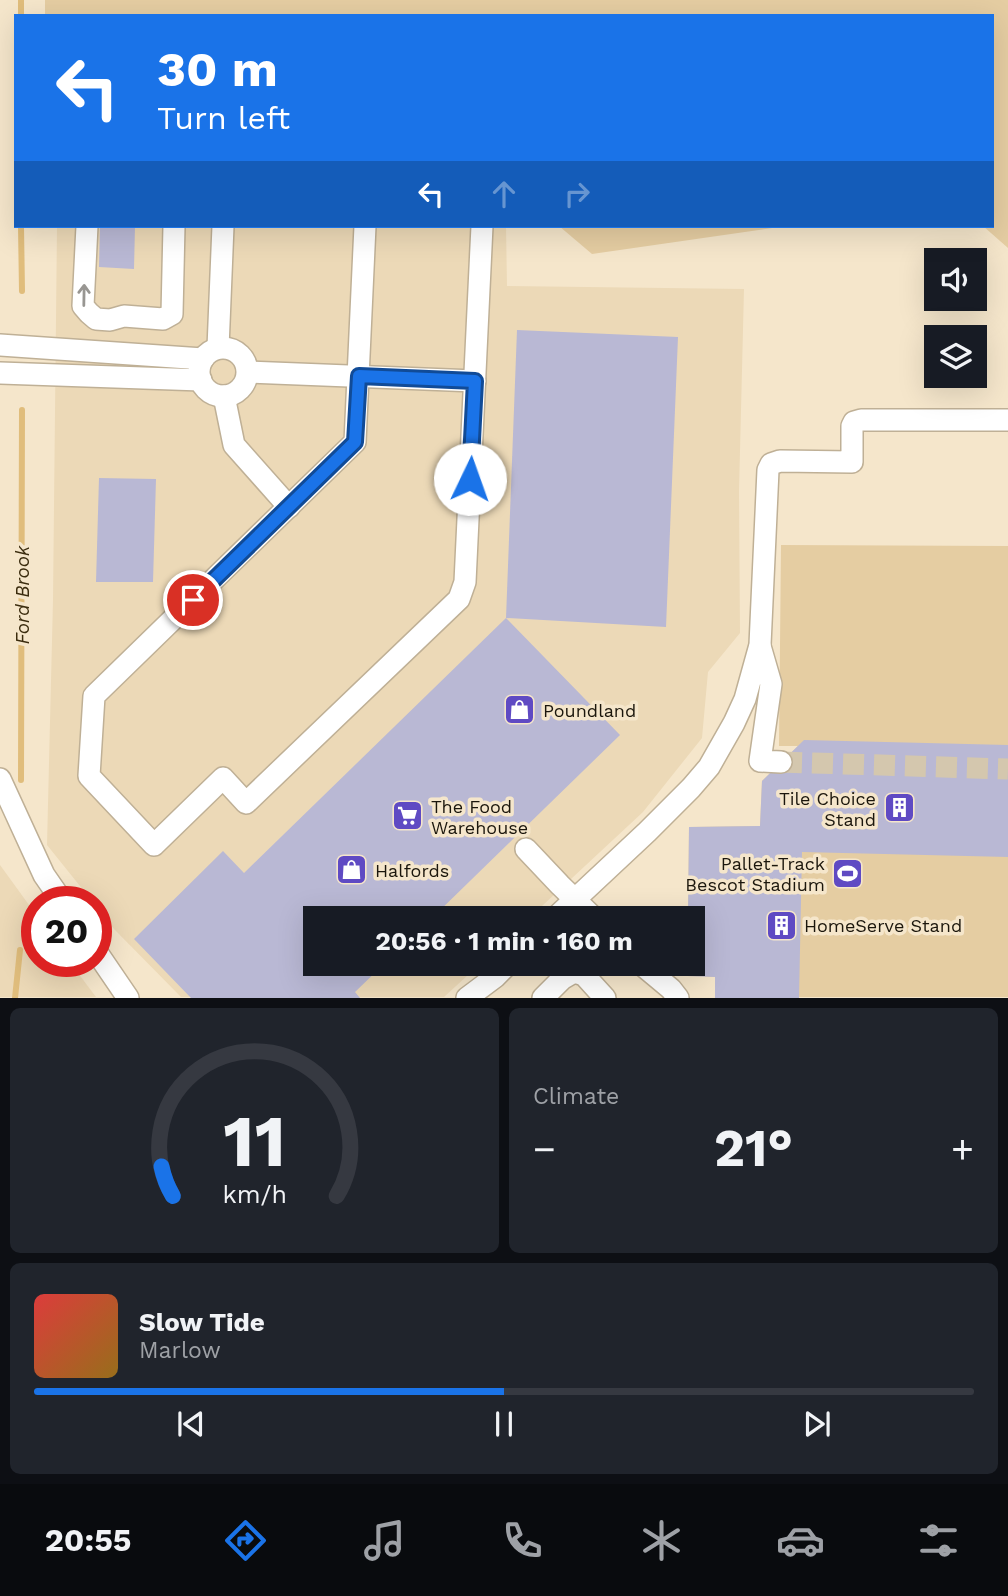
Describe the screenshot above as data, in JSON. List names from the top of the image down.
{
  "water": ["Ford Brook"],
  "places": {
    "shop": ["Poundland", "Halfords"],
    "building": ["Tile Choice Stand", "HomeServe Stand"],
    "supermarket": ["The Food Warehouse"],
    "sports": ["Pallet-Track Bescot Stadium"]
  },
  "page": {
    "turn": ["30 m", "Turn left"],
    "limit": "20",
    "trip": "20:56 · 1 min · 160 m",
    "tile": "Climate",
    "heat": ["−", "21°", "+"],
    "song": ["Slow Tide", "Marlow"],
    "tabs": "20:55",
    "gauge": ["11", "km/h"]
  }
}
